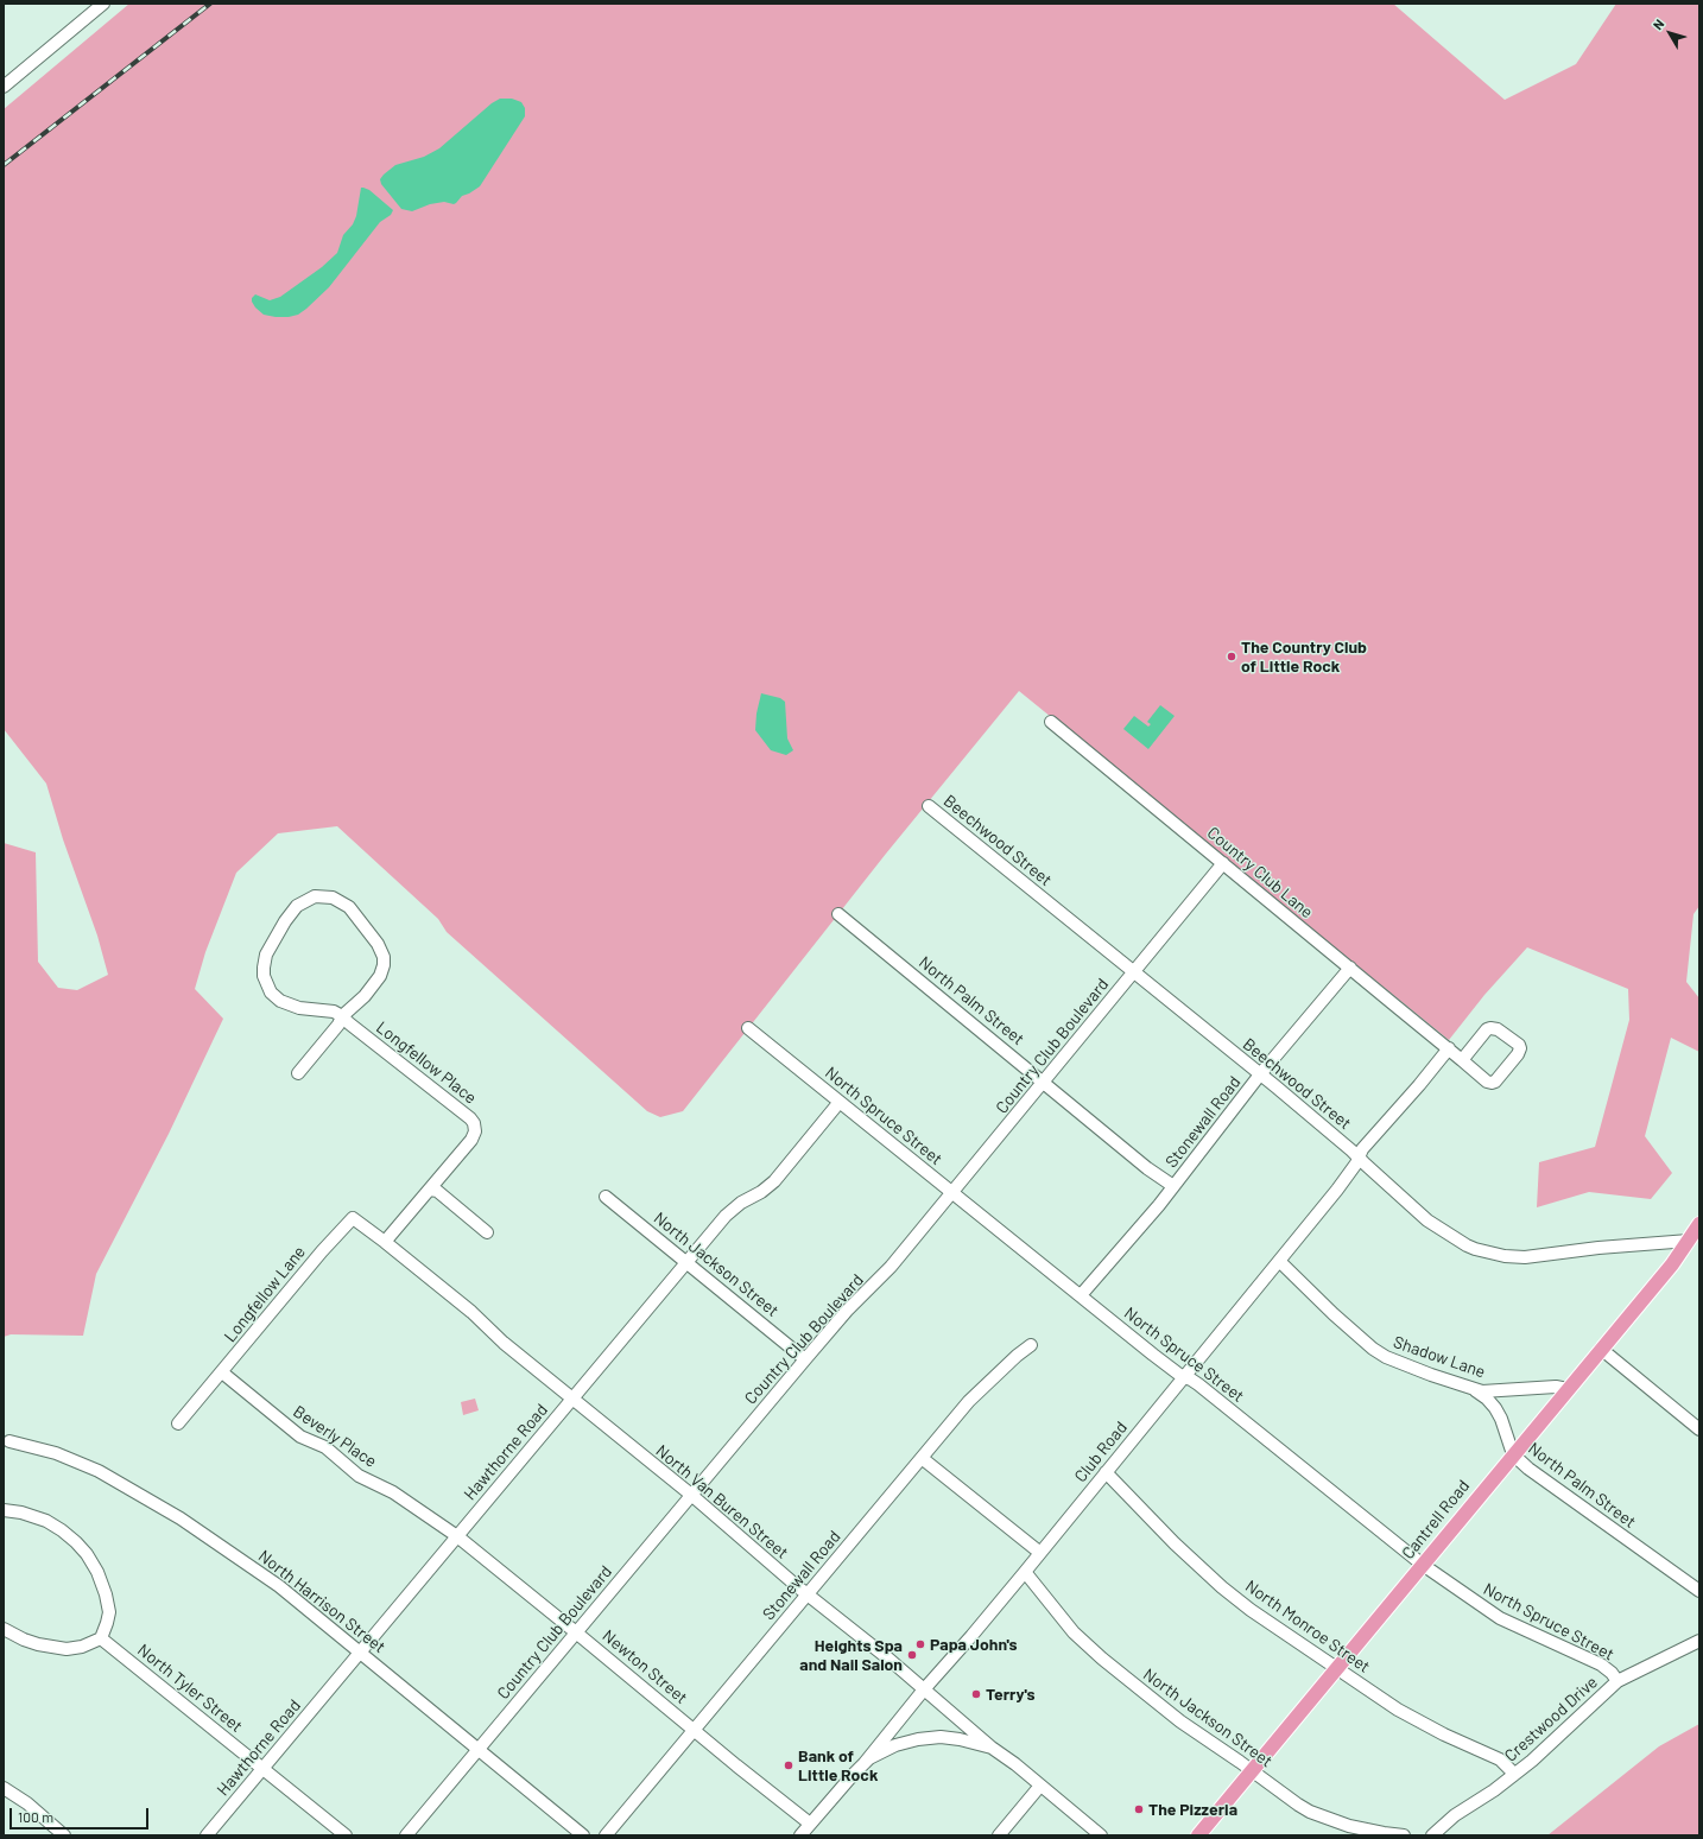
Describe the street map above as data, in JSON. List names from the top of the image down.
{
  "streets": {
    "main road": ["Cantrell Road"],
    "street": [
      "Beechwood Street",
      "Country Club Lane",
      "North Palm Street",
      "Country Club Boulevard",
      "Longfellow Place",
      "North Spruce Street",
      "Stonewall Road",
      "North Jackson Street",
      "Longfellow Lane",
      "Shadow Lane",
      "Beverly Place",
      "Hawthorne Road",
      "Club Road",
      "North Van Buren Street",
      "North Harrison Street",
      "North Monroe Street",
      "Newton Street",
      "North Tyler Street",
      "Crestwood Drive"
    ]
  },
  "crossings": [
    ["Beechwood Street", "Country Club Boulevard"],
    ["Beechwood Street", "Stonewall Road"],
    ["Beechwood Street", "Club Road"],
    ["Beechwood Street", "Cantrell Road"],
    ["Country Club Lane", "Country Club Boulevard"],
    ["Country Club Lane", "Stonewall Road"],
    ["North Palm Street", "Country Club Boulevard"],
    ["North Palm Street", "Stonewall Road"],
    ["North Palm Street", "Shadow Lane"],
    ["North Palm Street", "Cantrell Road"],
    ["Country Club Boulevard", "North Spruce Street"],
    ["Country Club Boulevard", "North Jackson Street"],
    ["Country Club Boulevard", "North Van Buren Street"],
    ["Country Club Boulevard", "North Harrison Street"],
    ["Country Club Boulevard", "Newton Street"],
    ["Longfellow Place", "Longfellow Lane"],
    ["North Spruce Street", "Stonewall Road"],
    ["North Spruce Street", "Hawthorne Road"],
    ["North Spruce Street", "Club Road"],
    ["North Spruce Street", "Cantrell Road"],
    ["North Spruce Street", "Crestwood Drive"],
    ["Stonewall Road", "North Van Buren Street"],
    ["Stonewall Road", "Newton Street"],
    ["North Jackson Street", "Hawthorne Road"],
    ["North Jackson Street", "Club Road"],
    ["North Jackson Street", "Cantrell Road"],
    ["Longfellow Lane", "Beverly Place"],
    ["Shadow Lane", "Club Road"],
    ["Shadow Lane", "Cantrell Road"],
    ["Beverly Place", "Hawthorne Road"],
    ["Beverly Place", "Newton Street"],
    ["Hawthorne Road", "North Van Buren Street"],
    ["Hawthorne Road", "North Harrison Street"],
    ["Hawthorne Road", "Newton Street"],
    ["Hawthorne Road", "North Tyler Street"],
    ["Club Road", "North Van Buren Street"],
    ["Club Road", "North Monroe Street"],
    ["Cantrell Road", "North Monroe Street"],
    ["North Monroe Street", "Crestwood Drive"]
  ],
  "places": [
    "The Country Club of Little Rock",
    "Papa John's",
    "Heights Spa and Nail Salon",
    "Terry's",
    "Bank of Little Rock",
    "The Pizzeria"
  ],
  "scale_bar": "100 m",
  "north": "top left"
}
